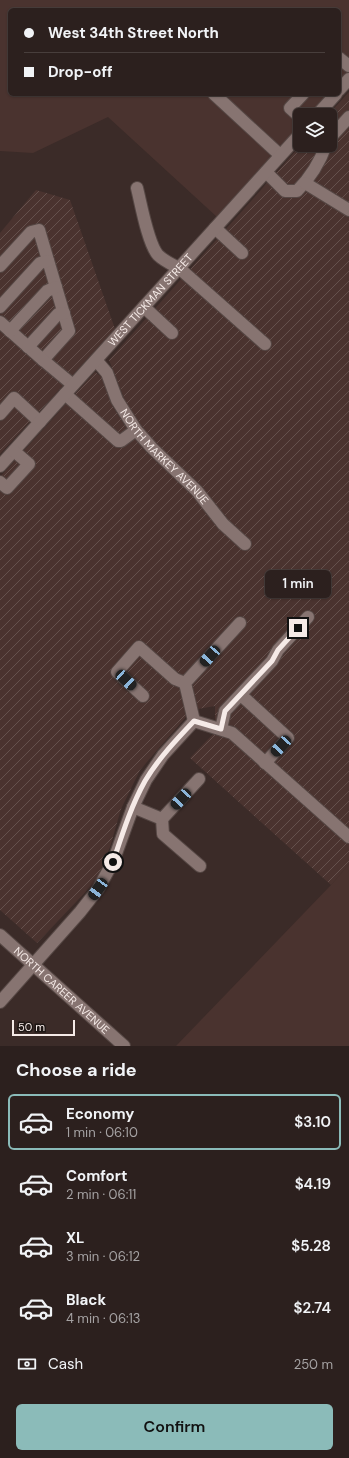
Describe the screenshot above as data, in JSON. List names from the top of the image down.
{
  "streets": {
    "street": ["WEST TICKMAN STREET", "NORTH MARKEY AVENUE", "NORTH CAREER AVENUE"]
  },
  "crossings": [
    ["WEST TICKMAN STREET", "NORTH MARKEY AVENUE"]
  ],
  "scale_bar": "50 m",
  "page": {
    "banner": ["West 34th Street North", "Drop-off"],
    "bubble": "1 min",
    "scale": "50 m",
    "heading": "Choose a ride",
    "list": [
      {
        "name": "Economy",
        "note": "1 min · 06:10",
        "value": "$3.10"
      },
      {
        "name": "Comfort",
        "note": "2 min · 06:11",
        "value": "$4.19"
      },
      {
        "name": "XL",
        "note": "3 min · 06:12",
        "value": "$5.28"
      },
      {
        "name": "Black",
        "note": "4 min · 06:13",
        "value": "$2.74"
      }
    ],
    "pay": ["Cash", "250 m"],
    "buttons": "Confirm"
  }
}
